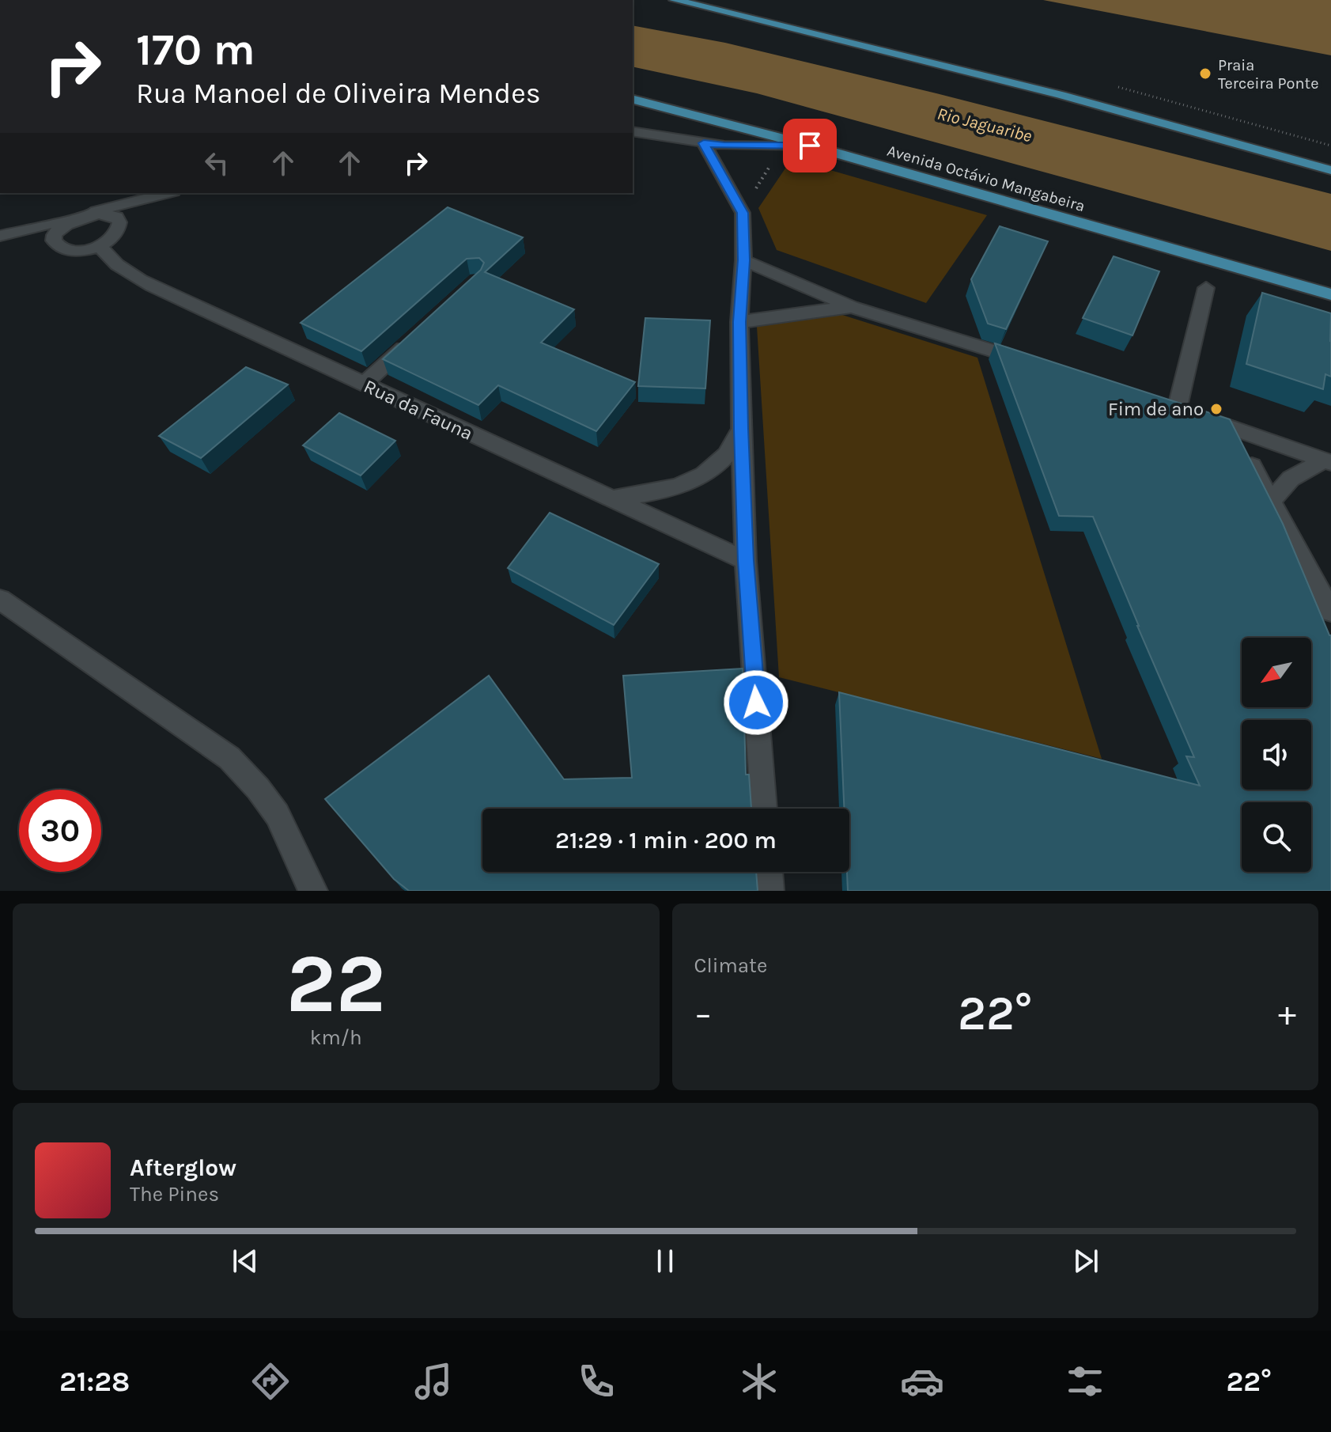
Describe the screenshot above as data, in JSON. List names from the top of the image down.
{
  "streets": {
    "main road": ["Avenida Octávio Mangabeira"],
    "street": ["Rua da Fauna"]
  },
  "water": ["Rio Jaguaribe"],
  "places": ["Praia Terceira Ponte", "Fim de ano"],
  "north": "bottom left",
  "page": {
    "turn": ["170 m", "Rua Manoel de Oliveira Mendes"],
    "limit": "30",
    "trip": "21:29 · 1 min · 200 m",
    "tile": [
      ["22", "km/h"],
      "Climate"
    ],
    "heat": ["−", "22°", "+"],
    "song": ["Afterglow", "The Pines"],
    "tabs": ["21:28", "22°"]
  }
}
